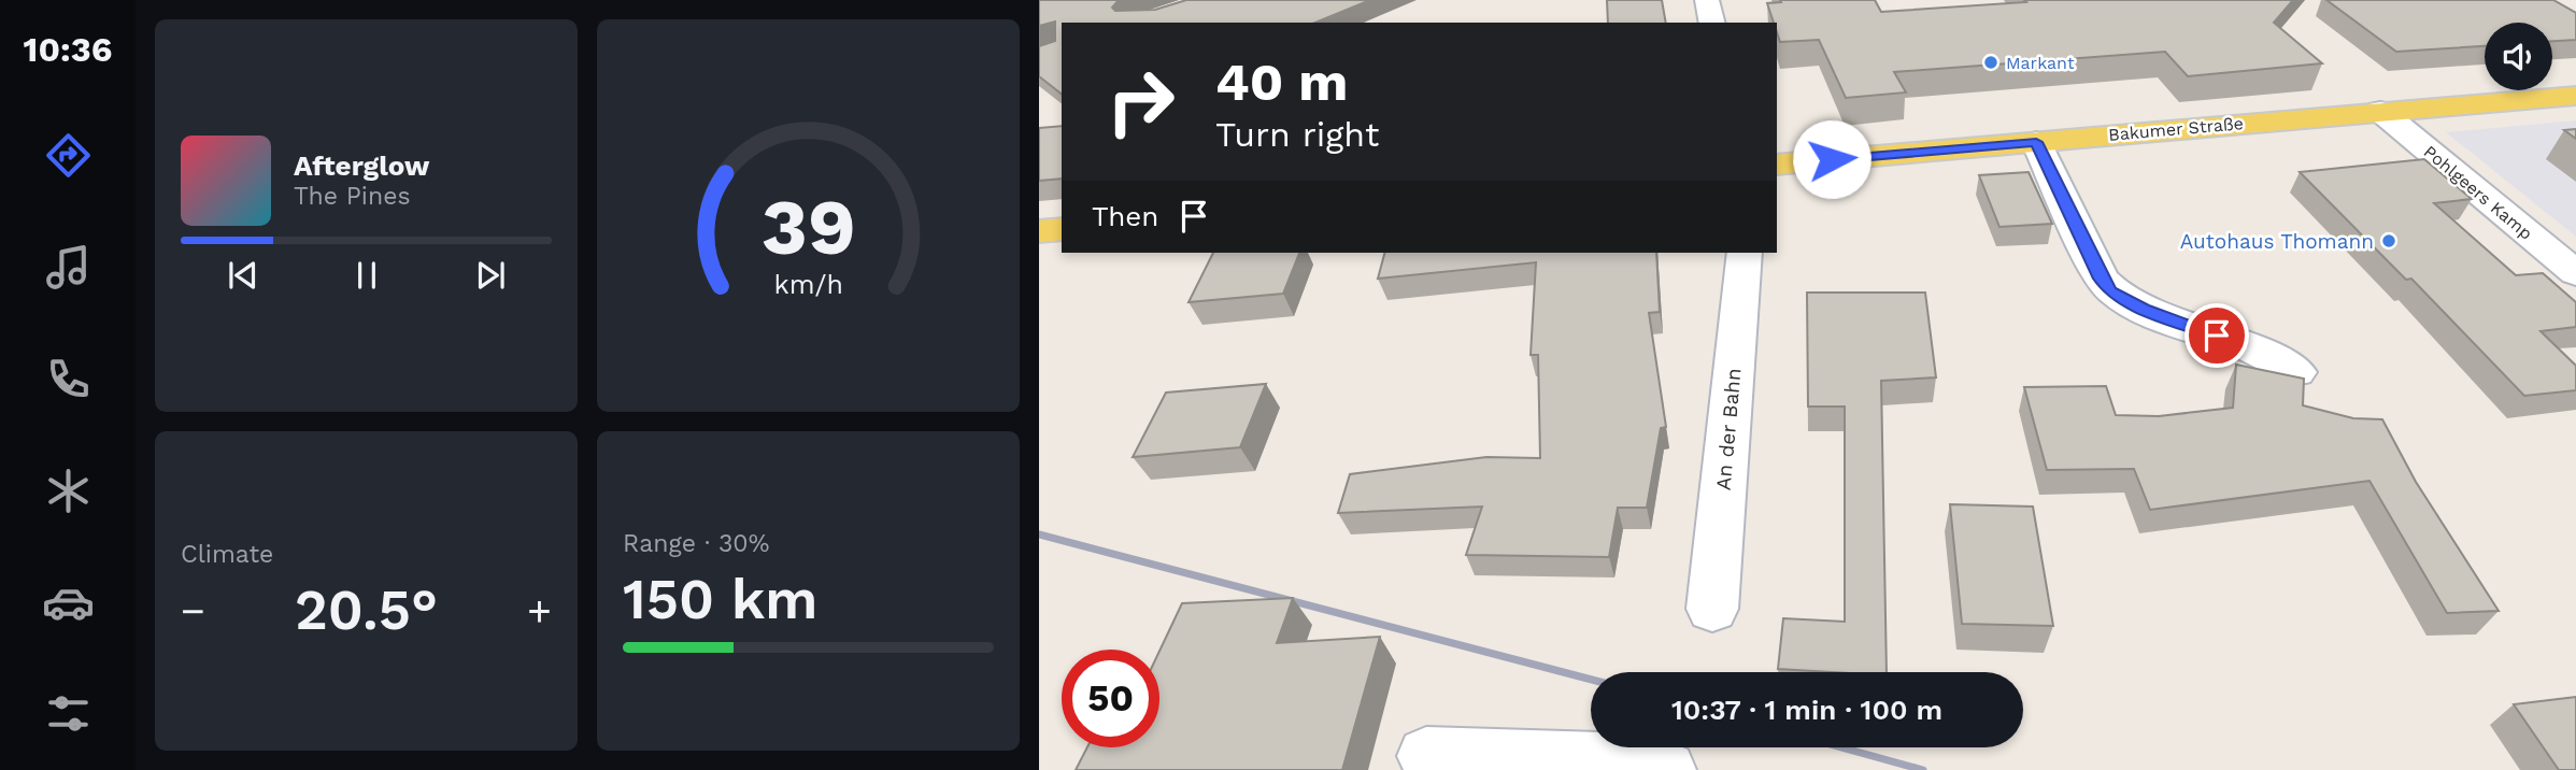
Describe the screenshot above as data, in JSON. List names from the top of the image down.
{
  "streets": {
    "main road": ["Bakumer Straße"],
    "street": ["Pohlgeers Kamp", "An der Bahn"]
  },
  "crossings": [
    ["Bakumer Straße", "Pohlgeers Kamp"]
  ],
  "places": ["Markant", "Autohaus Thomann"],
  "page": {
    "tabs": "10:36",
    "turn": ["40 m", "Turn right"],
    "song": ["Afterglow", "The Pines"],
    "then": "Then",
    "tile": [
      "Climate",
      ["Range · 30%", "150 km"]
    ],
    "heat": ["−", "20.5°", "+"],
    "limit": "50",
    "trip": "10:37 · 1 min · 100 m",
    "gauge": ["39", "km/h"]
  }
}
